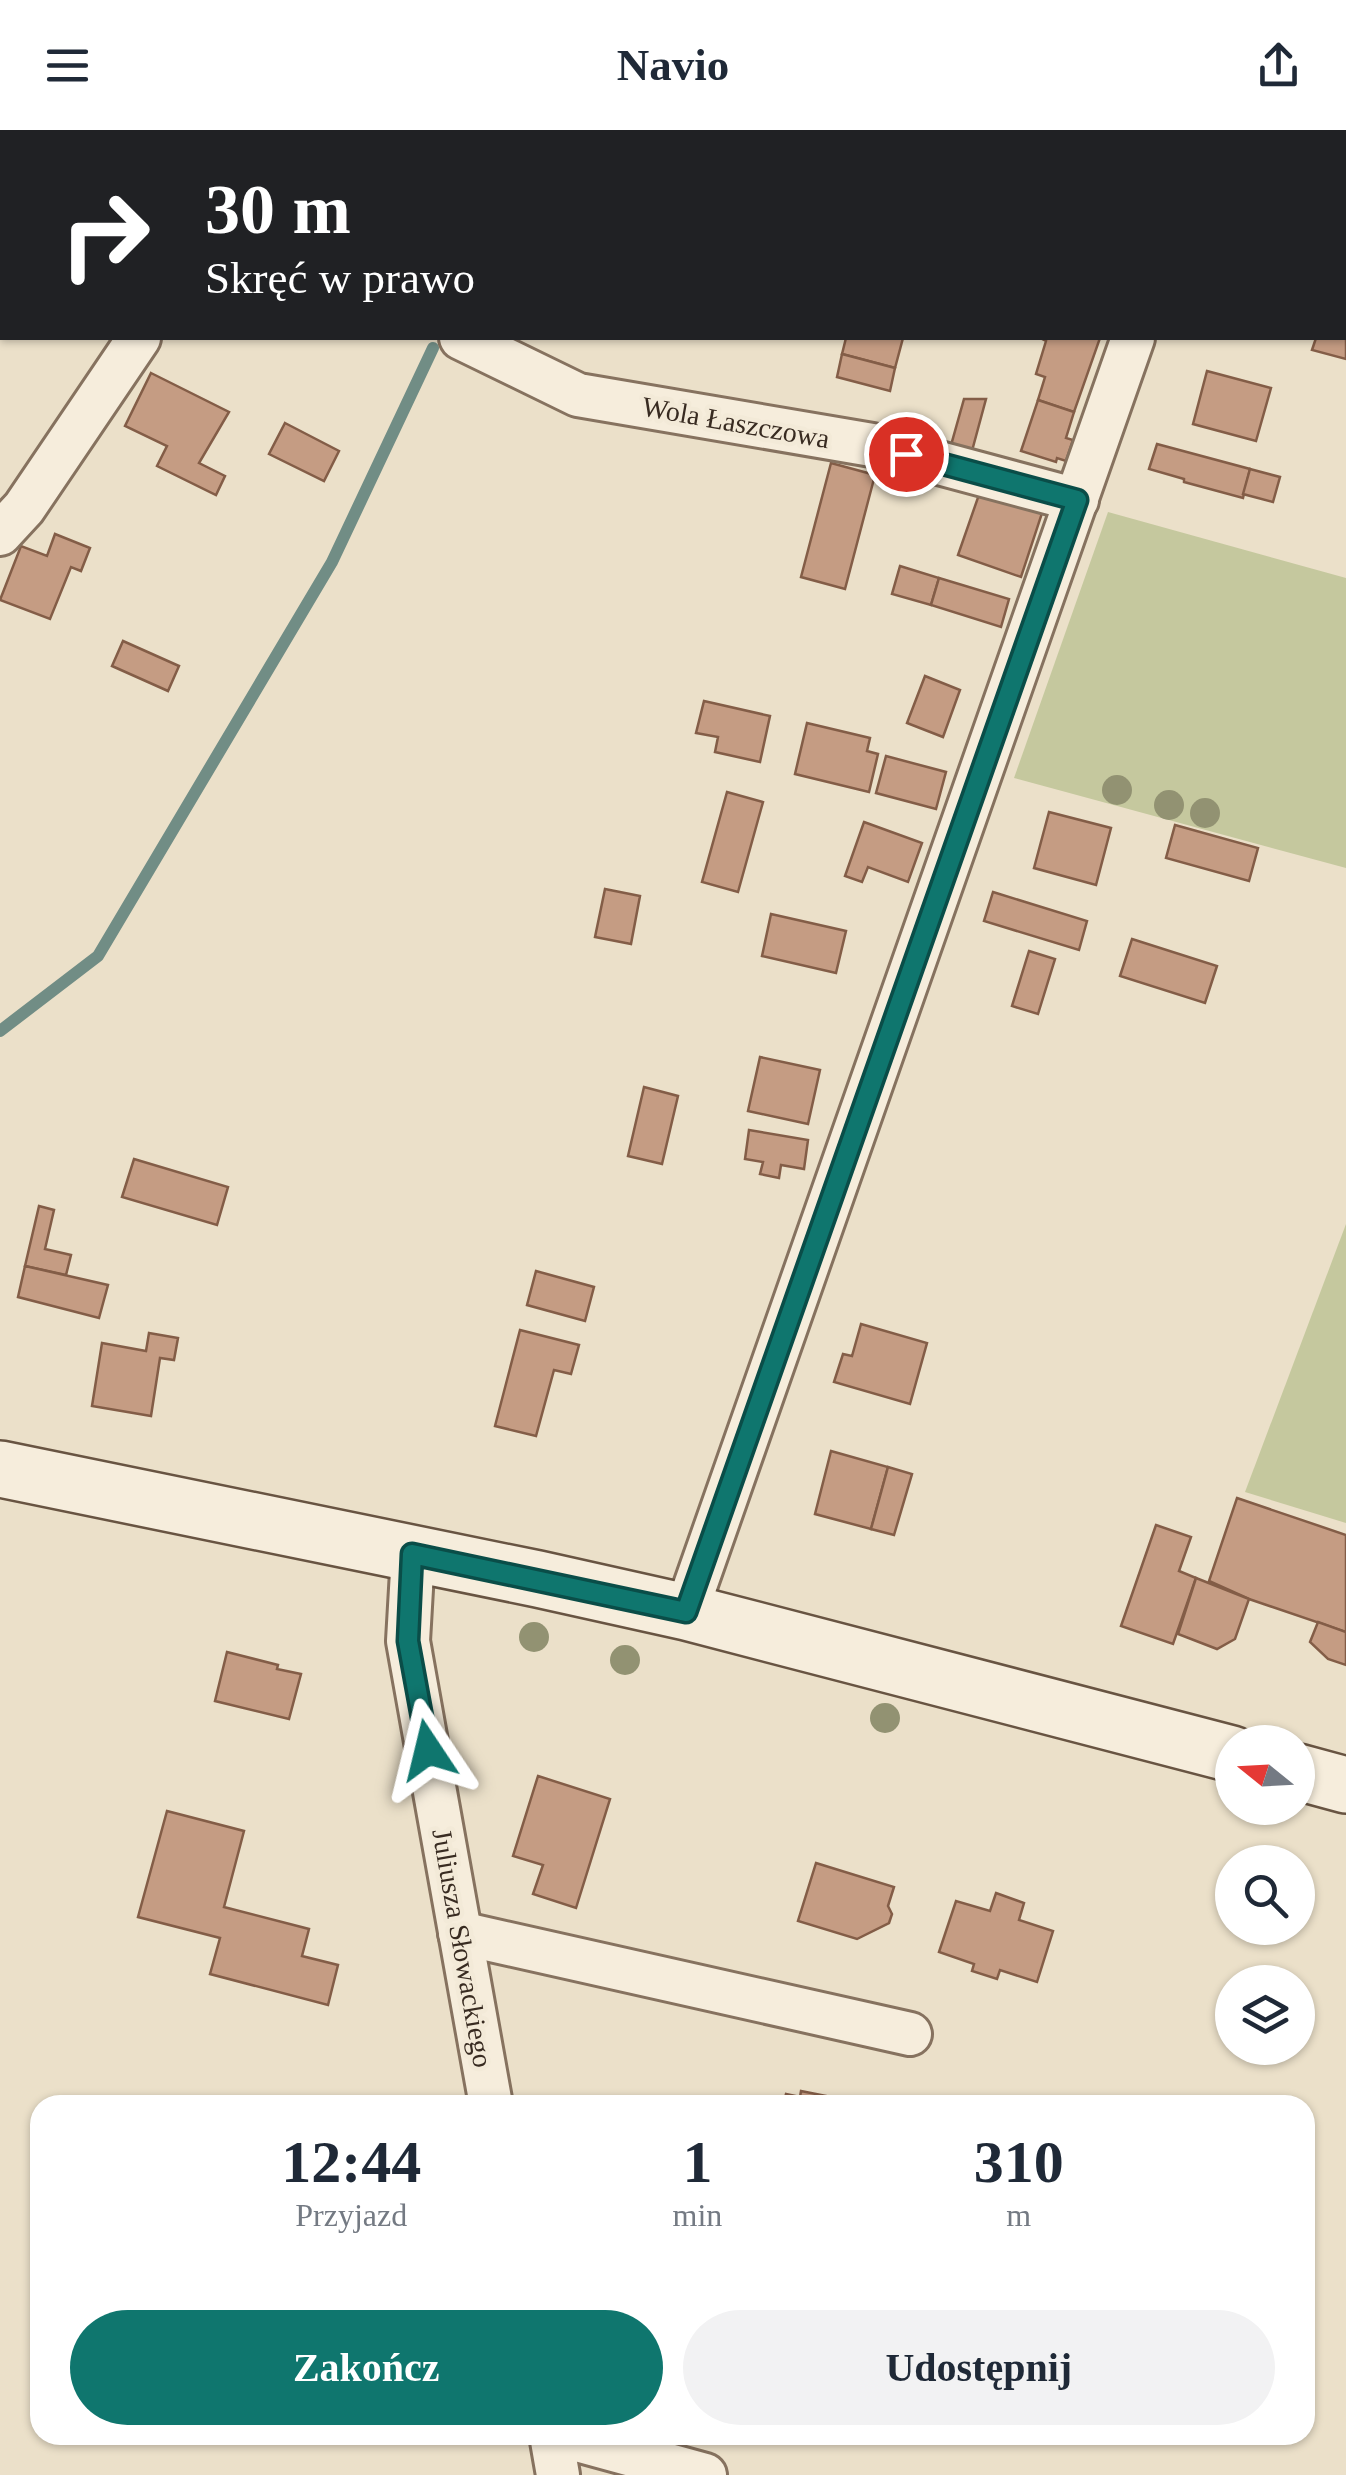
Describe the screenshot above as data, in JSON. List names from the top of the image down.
{
  "streets": {
    "street": ["Wola Łaszczowa", "Juliusza Słowackiego"]
  },
  "north": "left",
  "page": {
    "header": "Navio",
    "turn": ["30 m", "Skręć w prawo"],
    "eta": [
      "12:44",
      "Przyjazd",
      "1",
      "min",
      "310",
      "m"
    ],
    "buttons": ["Zakończ", "Udostępnij"]
  }
}
